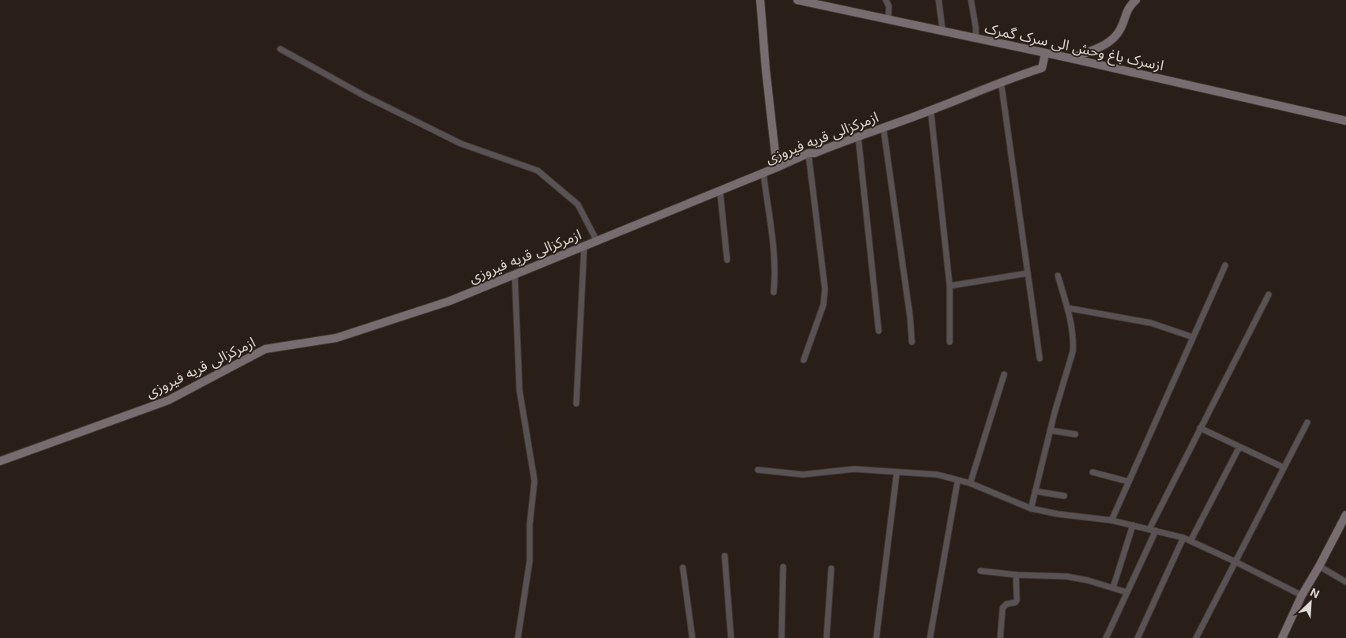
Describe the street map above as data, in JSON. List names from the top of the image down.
{
  "streets": {
    "main road": ["ازسرک باغ وحش الی سرک گمرک", "ازمرکزالی قریه فیروزی"]
  },
  "crossings": [
    ["ازسرک باغ وحش الی سرک گمرک", "ازمرکزالی قریه فیروزی"]
  ],
  "north": "top right"
}
